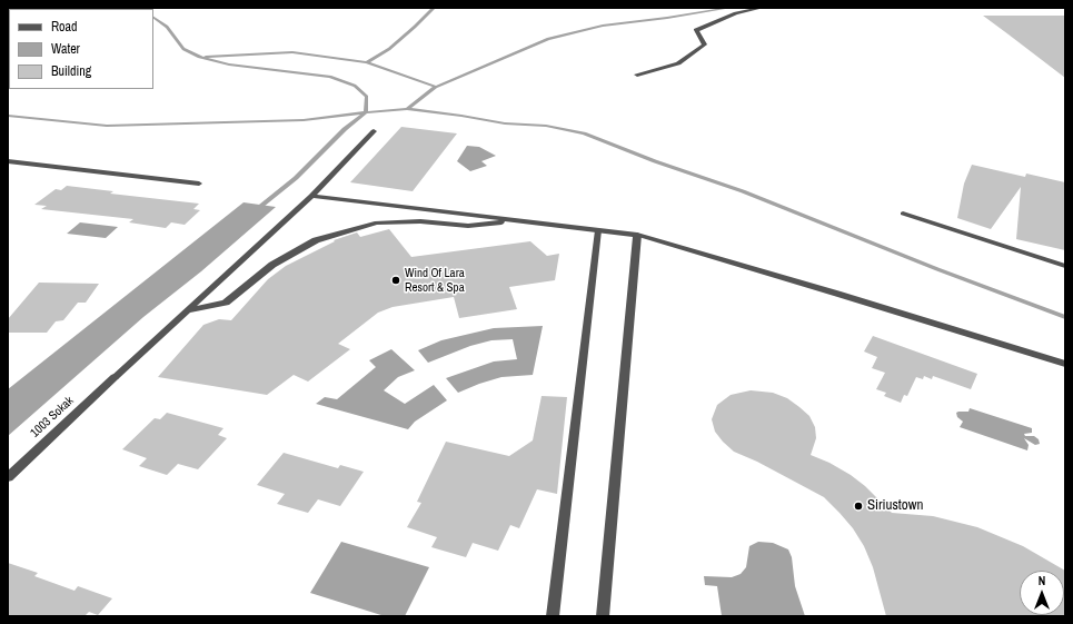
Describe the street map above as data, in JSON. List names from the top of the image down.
{
  "streets": {
    "street": ["1003 Sokak"]
  },
  "places": ["Wind Of Lara Resort & Spa", "Siriustown"],
  "legend": ["Road", "Water", "Building"],
  "north": "top"
}
